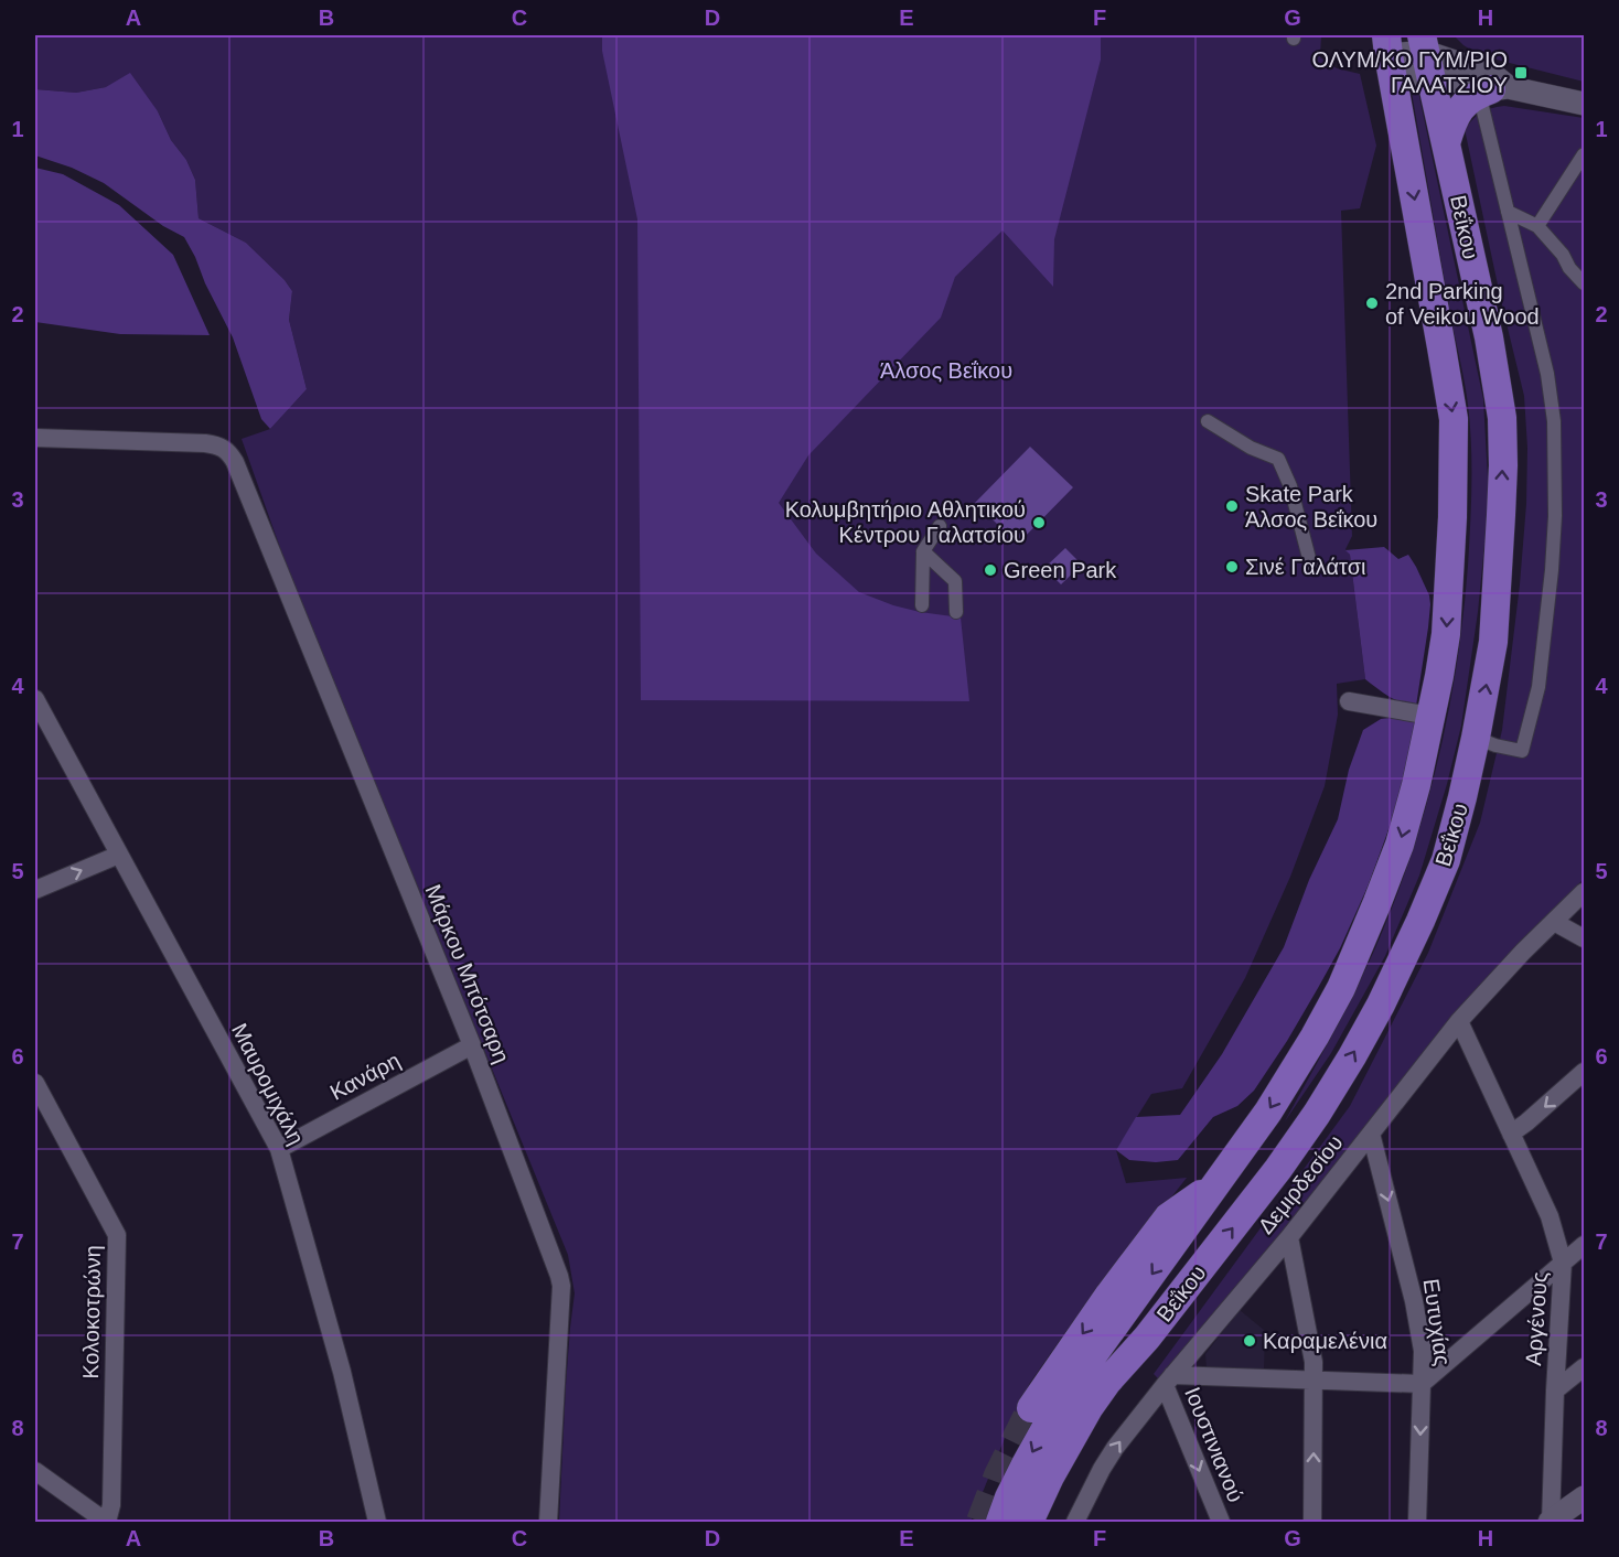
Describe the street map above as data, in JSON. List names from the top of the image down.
{
  "streets": {
    "main road": ["Βεΐκου"],
    "street": [
      "Μάρκου Μπότσαρη",
      "Κανάρη",
      "Μαυρομιχάλη",
      "Δεμιρδεσίου",
      "Κολοκοτρώνη",
      "Αργένους",
      "Ευτυχίας",
      "Ιουστινιανού"
    ]
  },
  "crossings": [
    ["Μάρκου Μπότσαρη", "Κανάρη"],
    ["Κανάρη", "Μαυρομιχάλη"],
    ["Δεμιρδεσίου", "Αργένους"],
    ["Δεμιρδεσίου", "Ευτυχίας"],
    ["Δεμιρδεσίου", "Ιουστινιανού"]
  ],
  "parks": ["Άλσος Βεΐκου"],
  "places": {
    "transit": ["ΟΛΥΜ/ΚΟ ΓΥΜ/ΡΙΟ ΓΑΛΑΤΣΙΟΥ"],
    "other": [
      "2nd Parking of Veikou Wood",
      "Skate Park Άλσος Βεΐκου",
      "Κολυμβητήριο Αθλητικού Κέντρου Γαλατσίου",
      "Σινέ Γαλάτσι",
      "Green Park",
      "Καραμελένια"
    ]
  },
  "grid": {
    "columns": [
      "A",
      "B",
      "C",
      "D",
      "E",
      "F",
      "G",
      "H"
    ],
    "rows": [
      "1",
      "2",
      "3",
      "4",
      "5",
      "6",
      "7",
      "8"
    ]
  }
}
